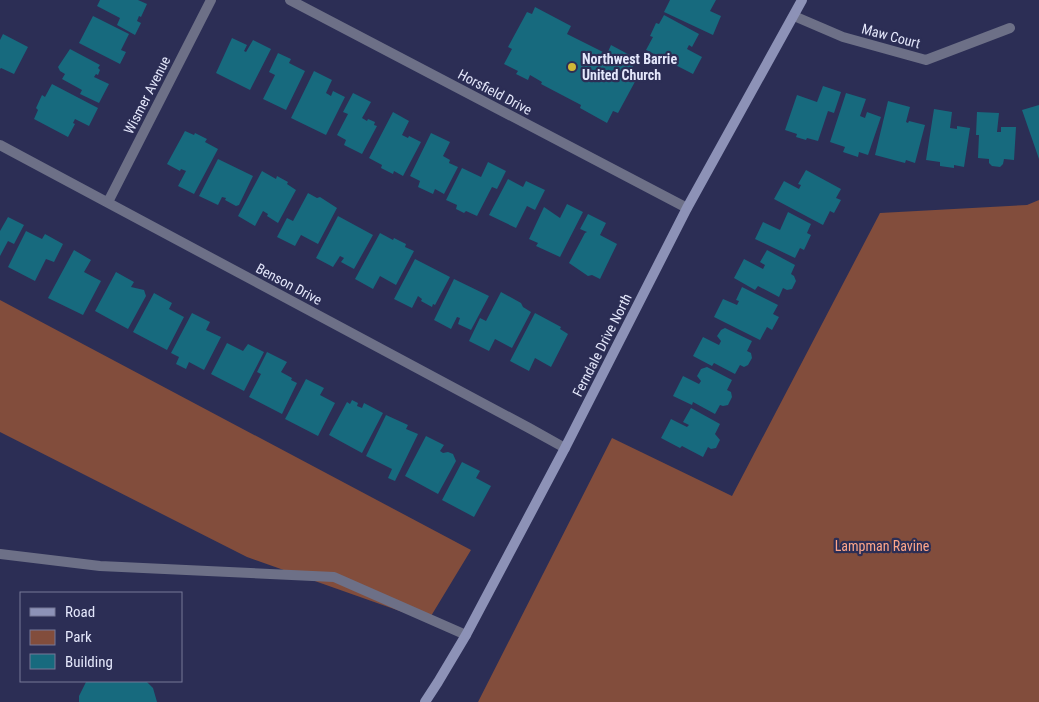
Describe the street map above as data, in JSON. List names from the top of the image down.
{
  "streets": {
    "main road": ["Ferndale Drive North"],
    "street": [
      "Maw Court",
      "Horsfield Drive",
      "Wismer Avenue",
      "Benson Drive"
    ]
  },
  "crossings": [
    ["Maw Court", "Ferndale Drive North"],
    ["Horsfield Drive", "Ferndale Drive North"],
    ["Wismer Avenue", "Benson Drive"],
    ["Benson Drive", "Ferndale Drive North"]
  ],
  "parks": ["Lampman Ravine"],
  "places": ["Northwest Barrie United Church"],
  "legend": ["Road", "Park", "Building"]
}
